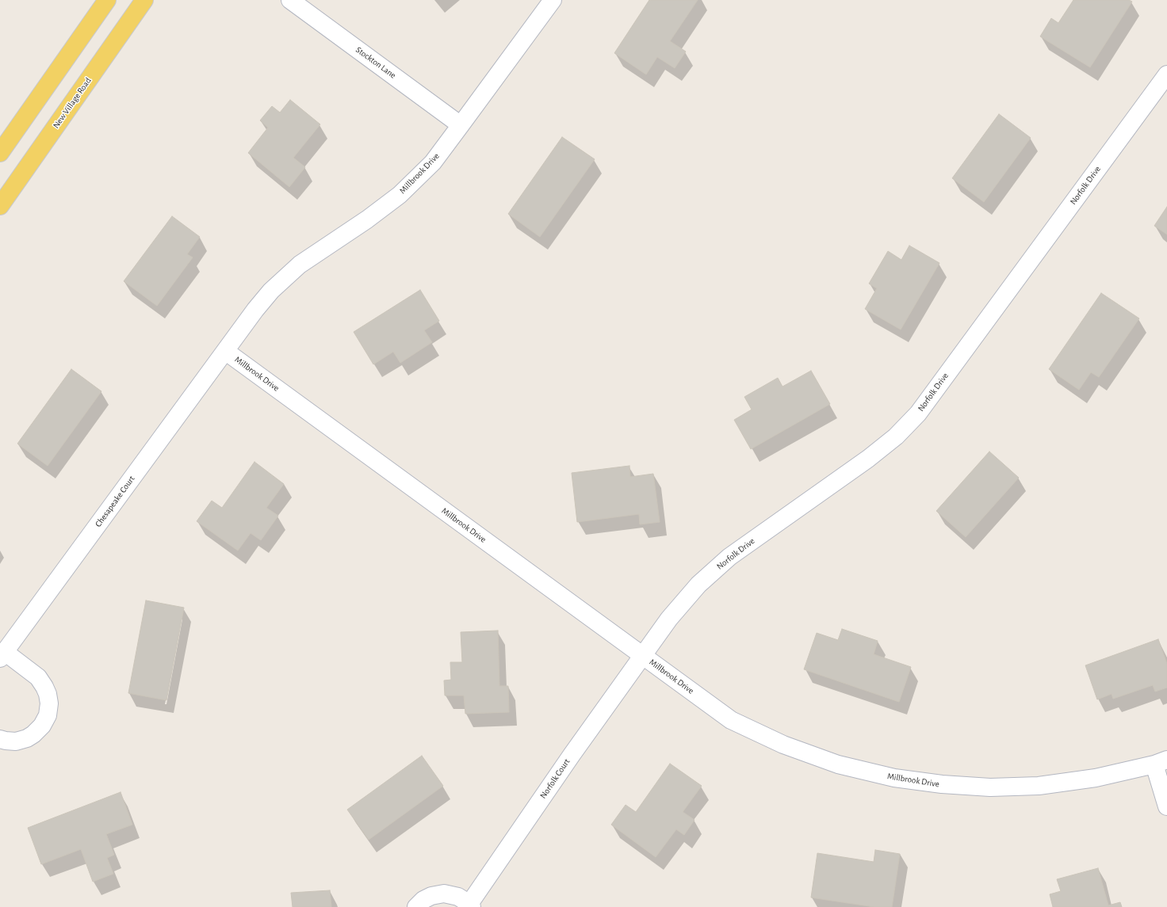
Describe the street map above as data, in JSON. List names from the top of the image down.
{
  "streets": {
    "main road": ["New Village Road"],
    "street": [
      "Stockton Lane",
      "Millbrook Drive",
      "Norfolk Drive",
      "Chesapeake Court",
      "Norfolk Court"
    ]
  },
  "crossings": [
    ["Stockton Lane", "Millbrook Drive"],
    ["Millbrook Drive", "Norfolk Drive"],
    ["Millbrook Drive", "Chesapeake Court"],
    ["Millbrook Drive", "Norfolk Court"],
    ["Norfolk Drive", "Norfolk Court"]
  ]
}
